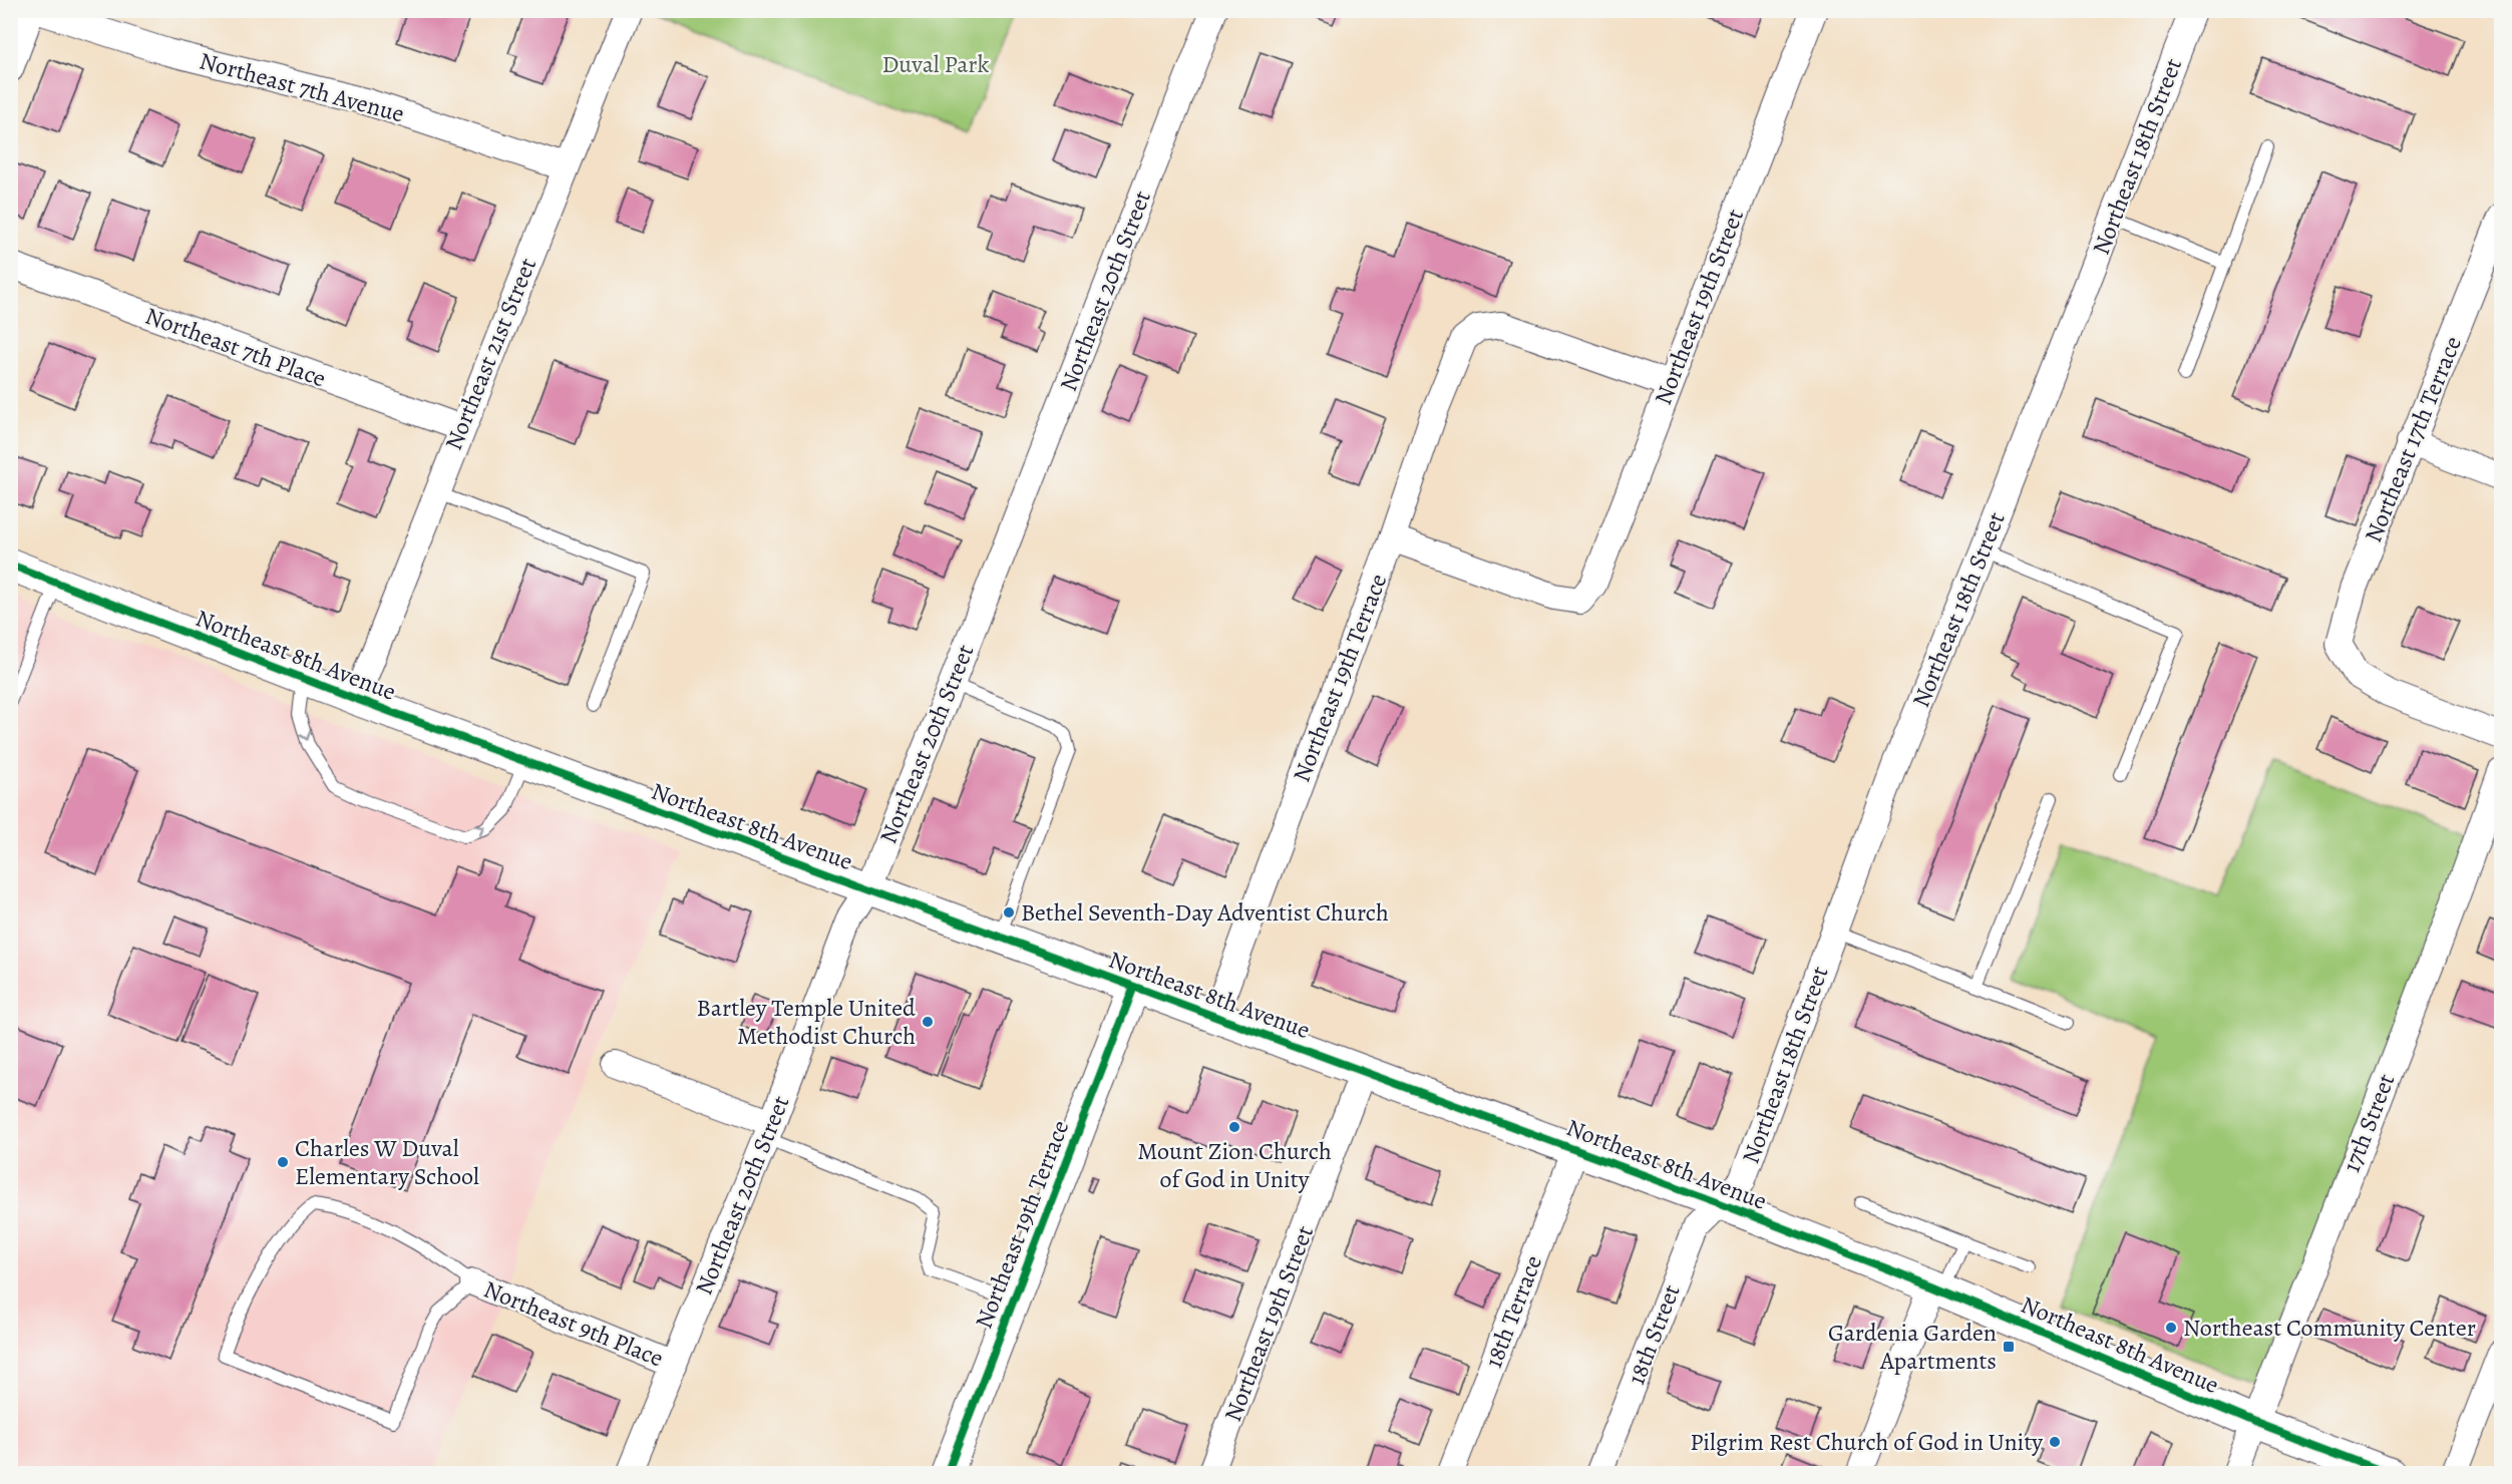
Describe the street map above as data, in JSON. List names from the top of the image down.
{
  "streets": {
    "street": [
      "Northeast 7th Avenue",
      "Northeast 18th Street",
      "Northeast 20th Street",
      "Northeast 19th Street",
      "Northeast 7th Place",
      "Northeast 21st Street",
      "Northeast 17th Terrace",
      "Northeast 8th Avenue",
      "Northeast 19th Terrace",
      "17th Street",
      "18th Terrace",
      "Northeast 9th Place",
      "18th Street"
    ]
  },
  "crossings": [
    ["Northeast 7th Avenue", "Northeast 21st Street"],
    ["Northeast 18th Street", "Northeast 8th Avenue"],
    ["Northeast 18th Street", "18th Street"],
    ["Northeast 20th Street", "Northeast 8th Avenue"],
    ["Northeast 20th Street", "Northeast 9th Place"],
    ["Northeast 19th Street", "Northeast 8th Avenue"],
    ["Northeast 19th Street", "Northeast 19th Terrace"],
    ["Northeast 7th Place", "Northeast 21st Street"],
    ["Northeast 21st Street", "Northeast 8th Avenue"],
    ["Northeast 8th Avenue", "Northeast 19th Terrace"],
    ["Northeast 8th Avenue", "17th Street"],
    ["Northeast 8th Avenue", "18th Terrace"],
    ["Northeast 8th Avenue", "18th Street"]
  ],
  "parks": ["Duval Park"],
  "places": {
    "other": [
      "Bethel Seventh-Day Adventist Church",
      "Bartley Temple United Methodist Church",
      "Mount Zion Church of God in Unity",
      "Charles W Duval Elementary School",
      "Northeast Community Center",
      "Pilgrim Rest Church of God in Unity"
    ],
    "transit": ["Gardenia Garden Apartments"]
  }
}
